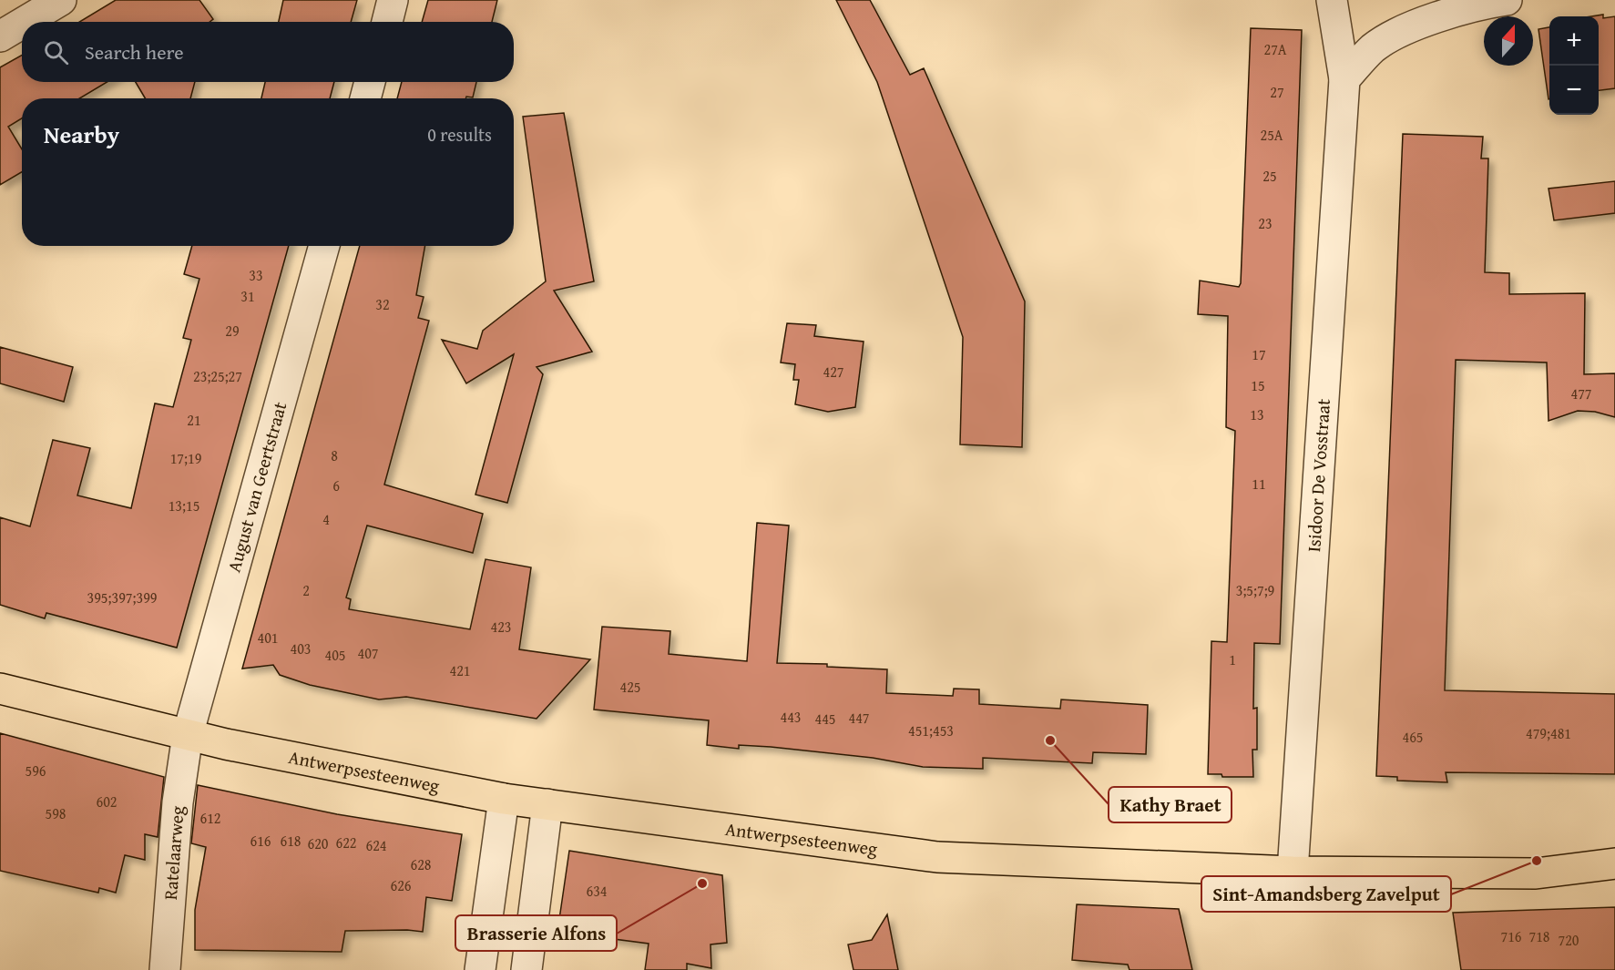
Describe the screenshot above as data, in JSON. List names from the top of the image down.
{
  "streets": {
    "main road": ["Antwerpsesteenweg"],
    "street": ["Isidoor De Vosstraat", "August van Geertstraat", "Ratelaarweg"]
  },
  "crossings": [
    ["Isidoor De Vosstraat", "Antwerpsesteenweg"],
    ["August van Geertstraat", "Antwerpsesteenweg"],
    ["August van Geertstraat", "Ratelaarweg"],
    ["Antwerpsesteenweg", "Ratelaarweg"]
  ],
  "places": ["Kathy Braet", "Sint-Amandsberg Zavelput", "Brasserie Alfons"],
  "house_numbers": [
    "27A",
    "27",
    "25A",
    "25",
    "23",
    "33",
    "31",
    "32",
    "29",
    "17",
    "427",
    "23;25;27",
    "15",
    "477",
    "13",
    "21",
    "8",
    "17;19",
    "11",
    "6",
    "13;15",
    "4",
    "2",
    "3;5;7;9",
    "395;397;399",
    "423",
    "401",
    "403",
    "407",
    "405",
    "1",
    "421",
    "425",
    "443",
    "447",
    "445",
    "451;453",
    "479;481",
    "465",
    "596",
    "602",
    "598",
    "612",
    "616",
    "618",
    "622",
    "620",
    "624",
    "628",
    "626",
    "634",
    "716",
    "718",
    "720"
  ],
  "north": "top",
  "page": {
    "map_buttons": ["+", "−"],
    "search": "Search here",
    "heading": ["Nearby", "0 results"]
  }
}
